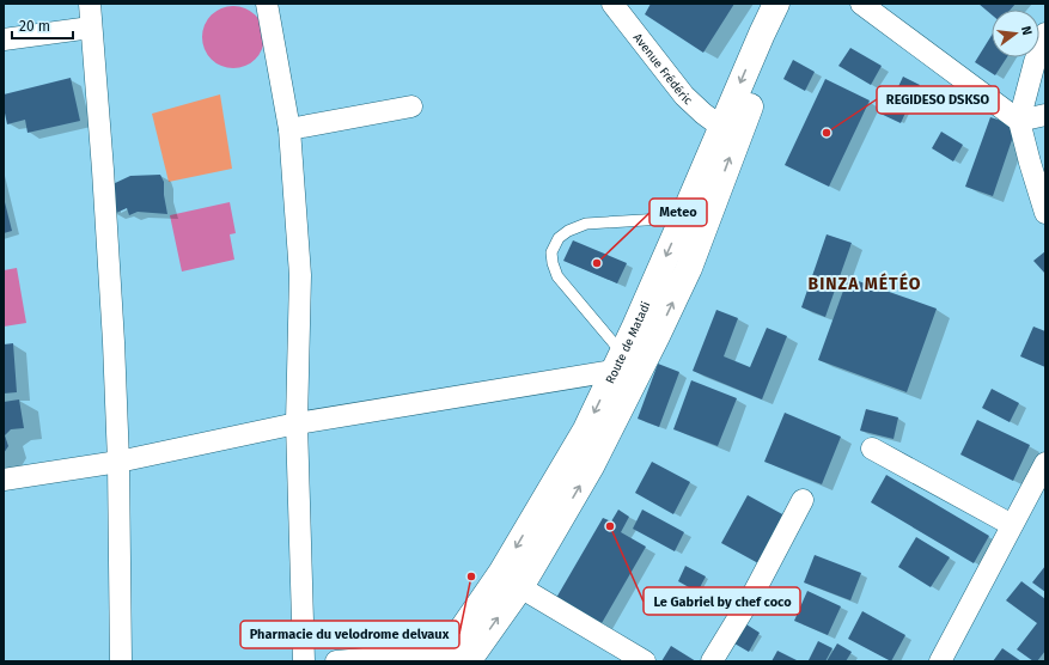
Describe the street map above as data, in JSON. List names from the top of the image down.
{
  "streets": {
    "main road": ["Route de Matadi"],
    "street": ["Avenue Frédéric"]
  },
  "crossings": [
    ["Avenue Frédéric", "Route de Matadi"]
  ],
  "districts": ["BINZA MÉTÉO"],
  "places": [
    "REGIDESO DSKSO",
    "Meteo",
    "Le Gabriel by chef coco",
    "Pharmacie du velodrome delvaux"
  ],
  "scale_bar": "20 m",
  "north": "right"
}
